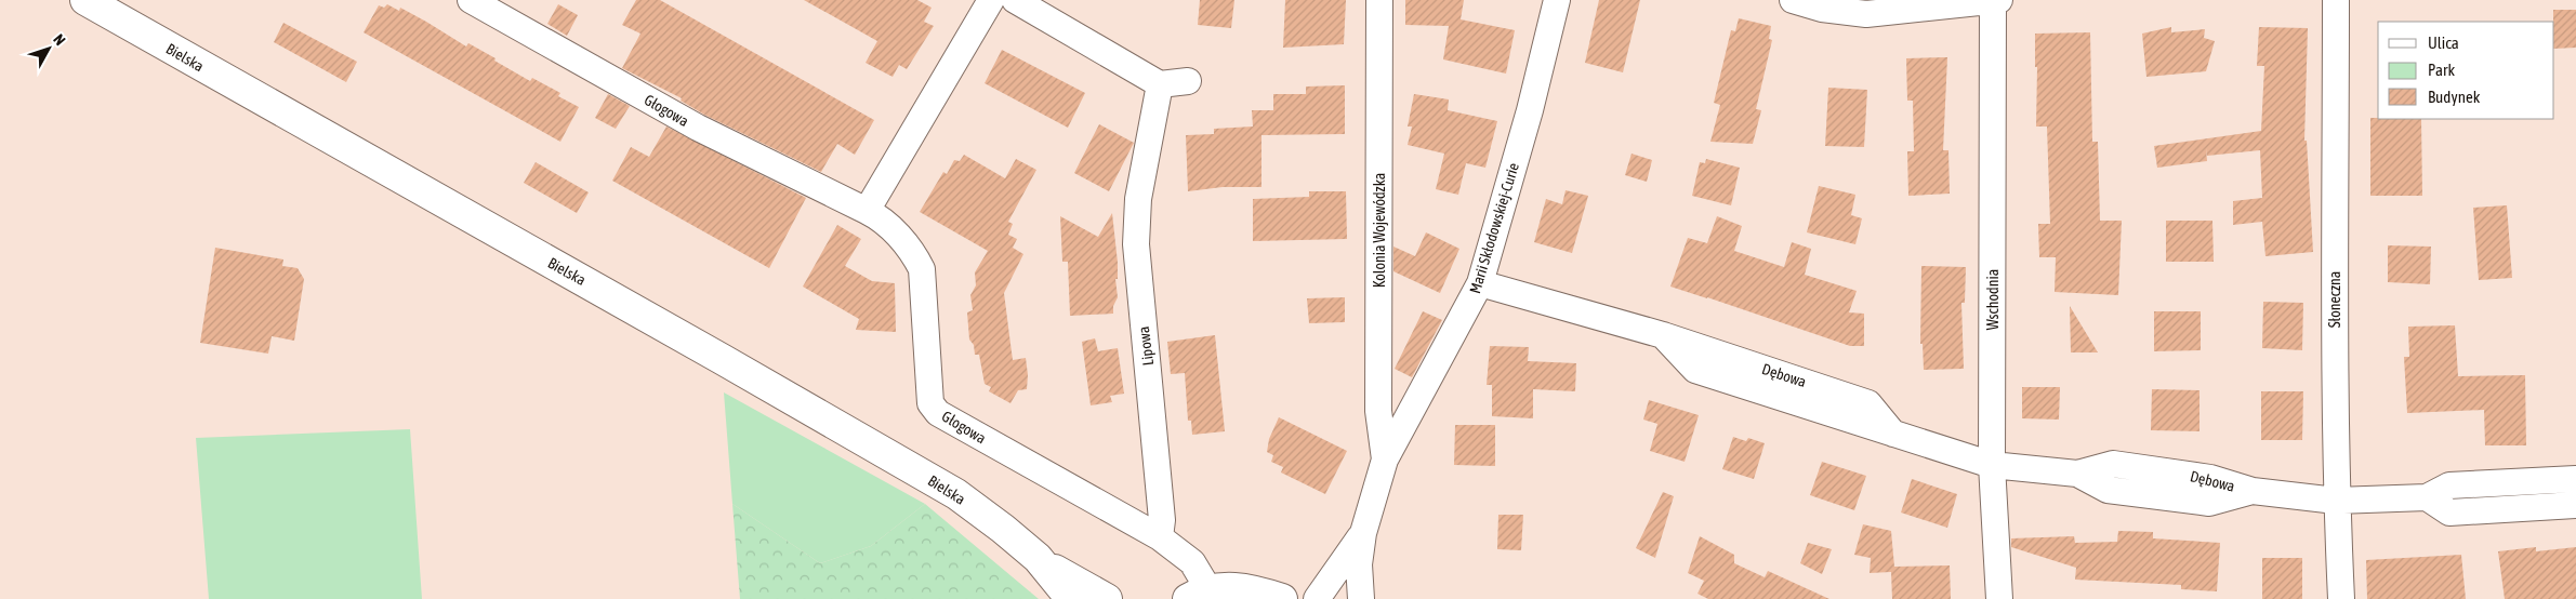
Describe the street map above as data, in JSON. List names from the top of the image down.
{
  "streets": {
    "main road": ["Bielska"],
    "street": [
      "Głogowa",
      "Marii Skłodowskiej-Curie",
      "Kolonia Wojewódzka",
      "Wschodnia",
      "Słoneczna",
      "Lipowa",
      "Dębowa"
    ]
  },
  "crossings": [
    ["Głogowa", "Lipowa"],
    ["Marii Skłodowskiej-Curie", "Kolonia Wojewódzka"],
    ["Marii Skłodowskiej-Curie", "Dębowa"],
    ["Wschodnia", "Dębowa"],
    ["Słoneczna", "Dębowa"]
  ],
  "legend": ["Ulica", "Park", "Budynek"],
  "north": "top right"
}
